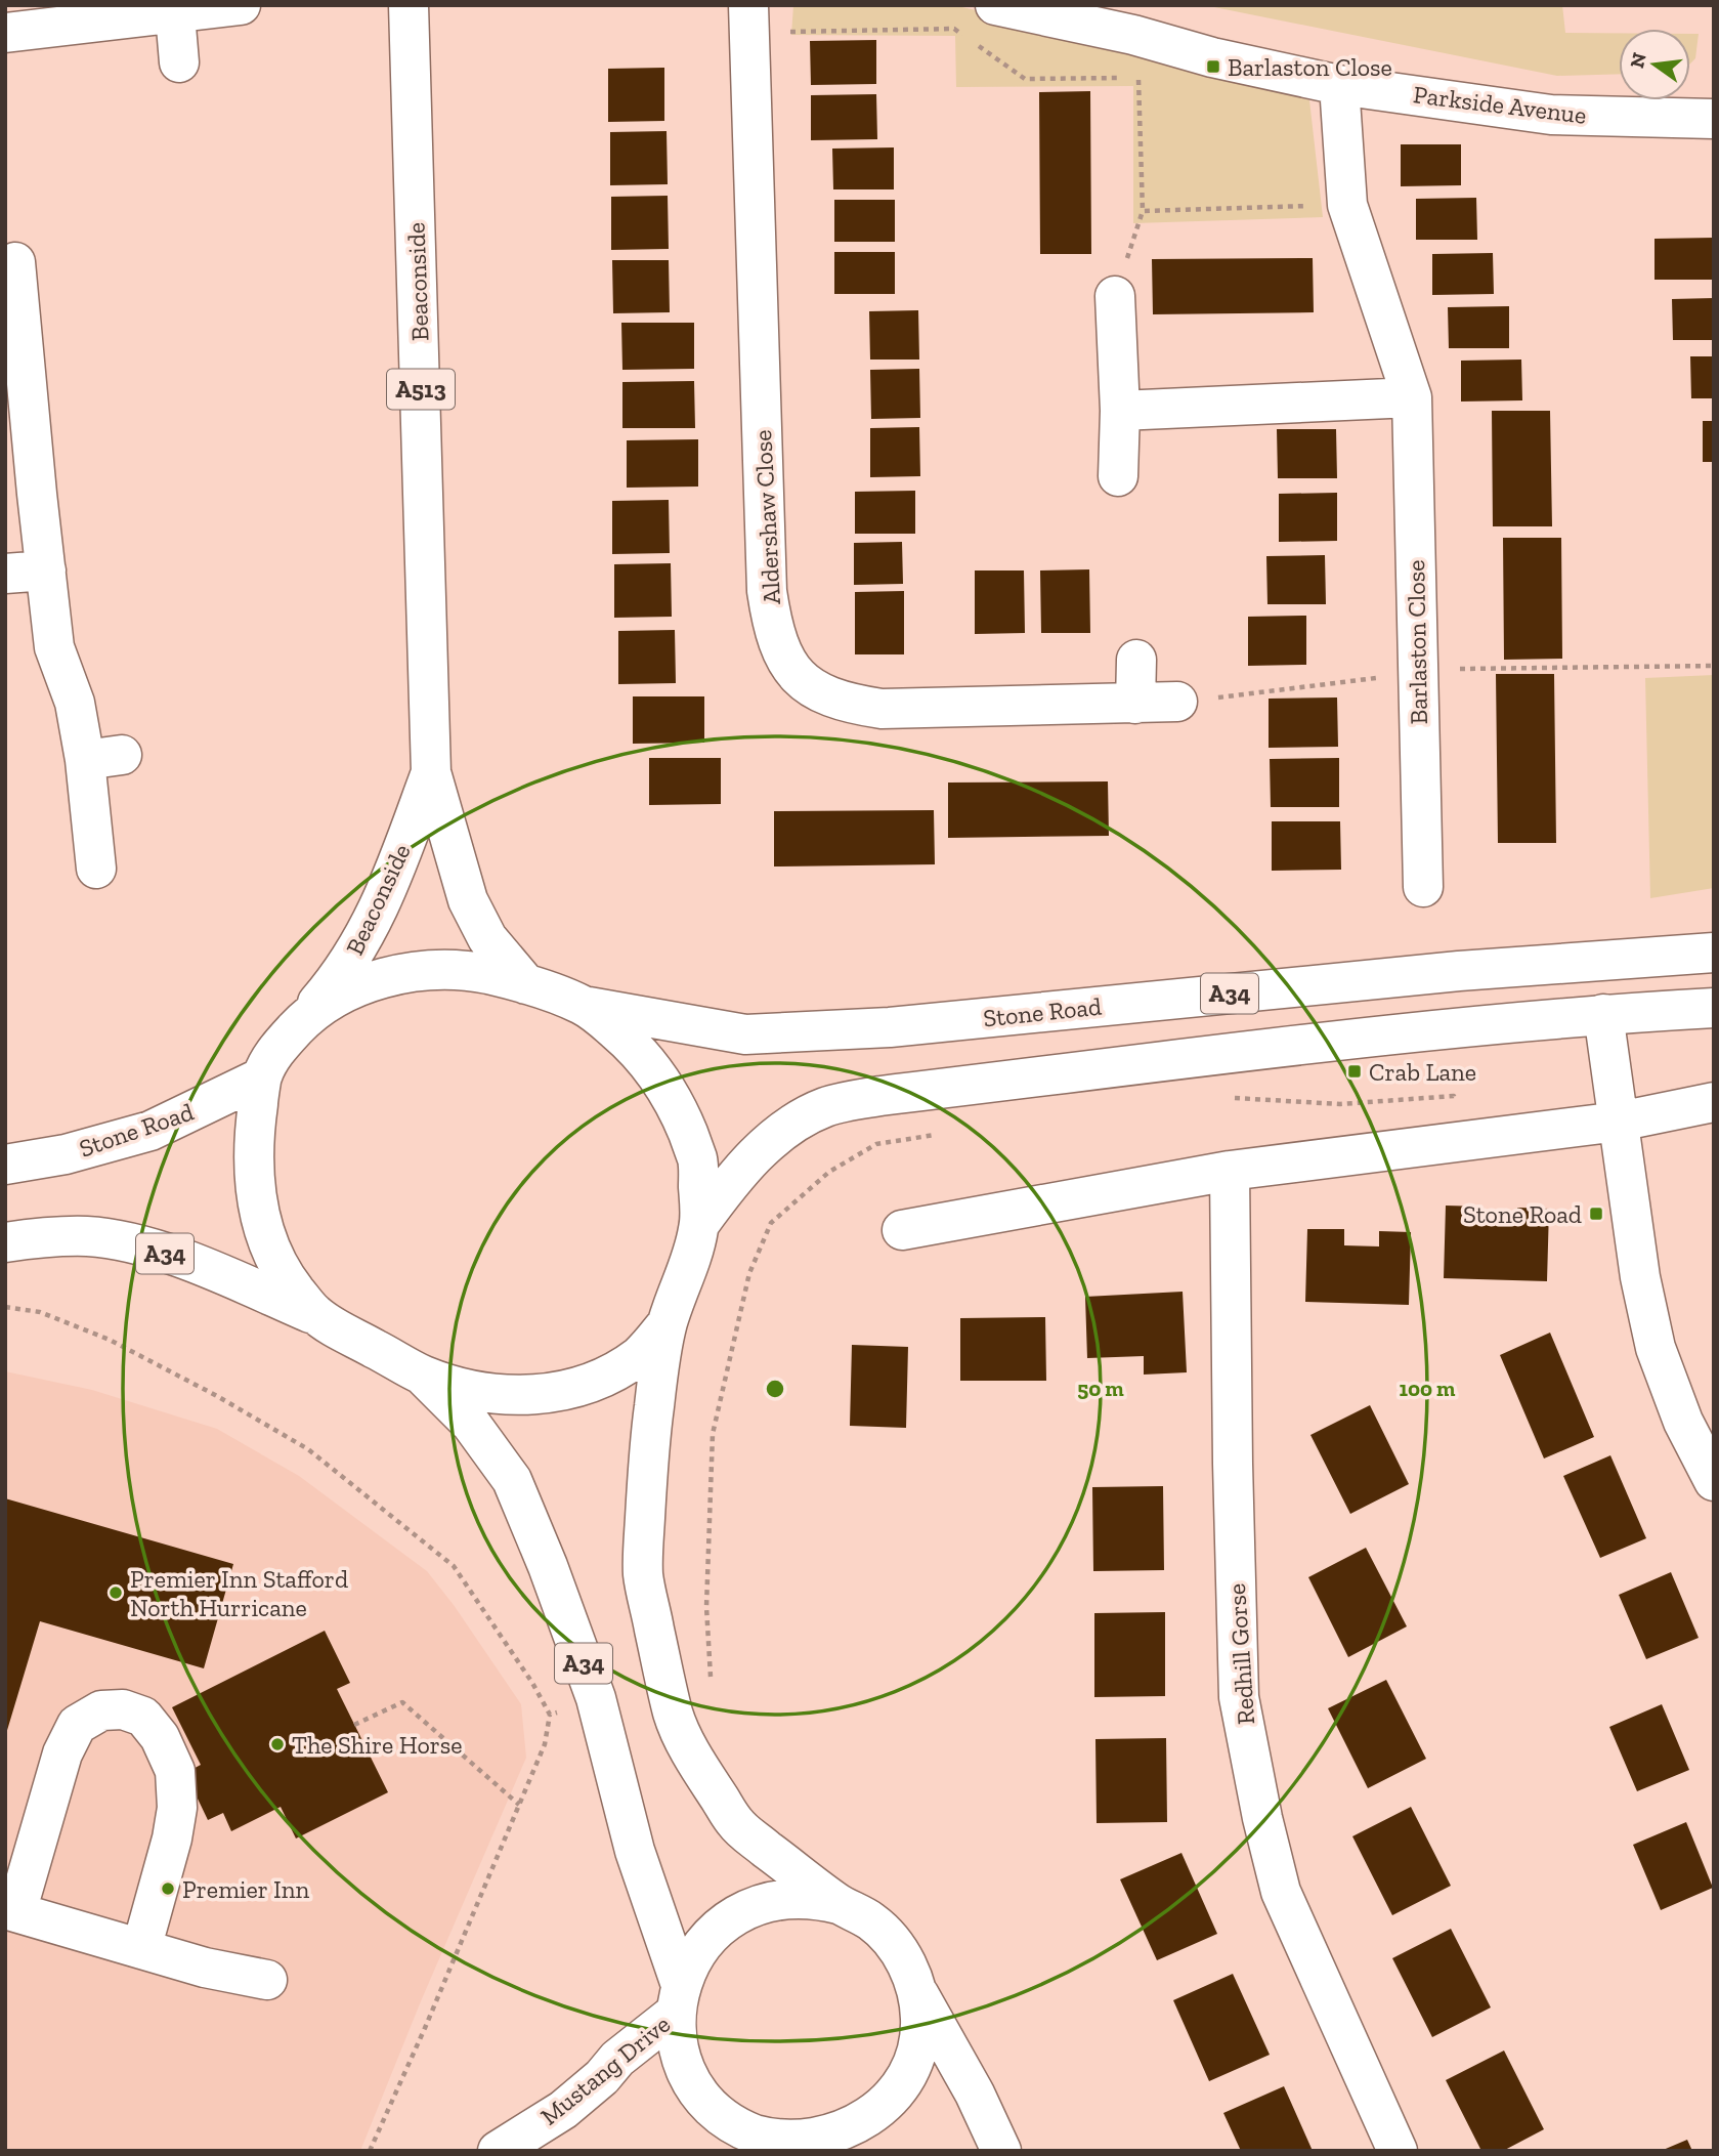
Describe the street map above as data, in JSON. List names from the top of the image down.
{
  "streets": {
    "main road": [
      "Parkside Avenue",
      "Beaconside",
      "A513",
      "Aldershaw Close",
      "Barlaston Close",
      "A34",
      "Stone Road",
      "Redhill Gorse",
      "Mustang Drive"
    ]
  },
  "crossings": [
    ["Parkside Avenue", "Barlaston Close"],
    ["A34", "Mustang Drive"]
  ],
  "places": {
    "transit": ["Barlaston Close", "Crab Lane", "Stone Road"],
    "other": ["Premier Inn Stafford North Hurricane", "The Shire Horse", "Premier Inn"]
  },
  "north": "left",
  "rings": ["50 m", "100 m"]
}
